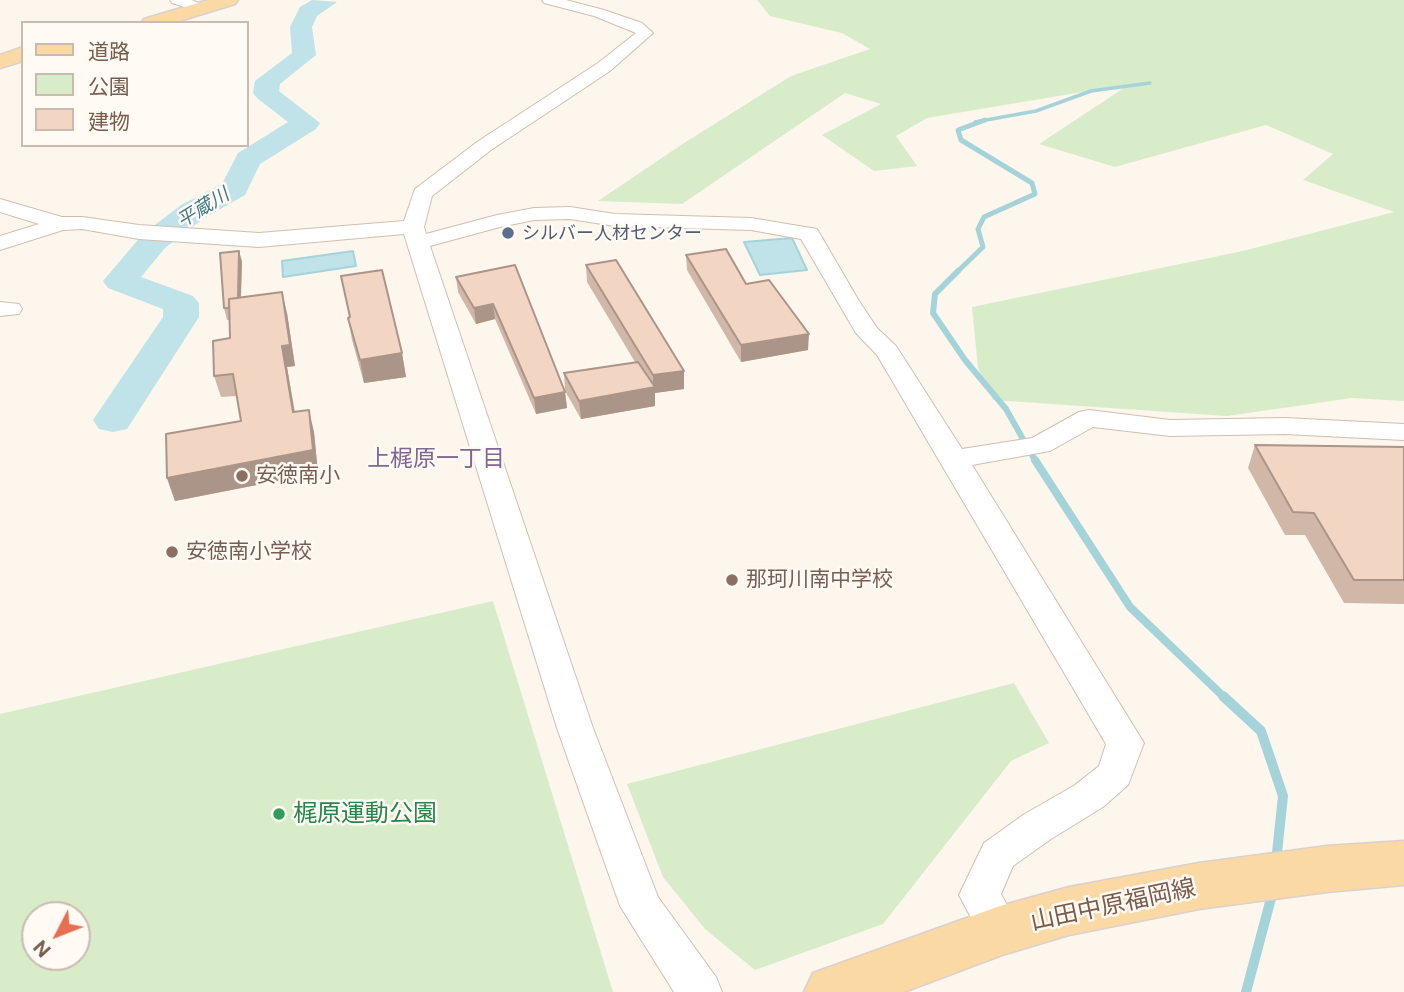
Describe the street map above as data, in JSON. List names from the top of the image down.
{
  "streets": {
    "main road": ["山田中原福岡線"]
  },
  "districts": ["上梶原一丁目"],
  "water": ["平蔵川"],
  "places": [
    "シルバー人材センター",
    "安徳南小",
    "安徳南小学校",
    "那珂川南中学校",
    "梶原運動公園"
  ],
  "legend": ["道路", "公園", "建物"],
  "north": "bottom left"
}
